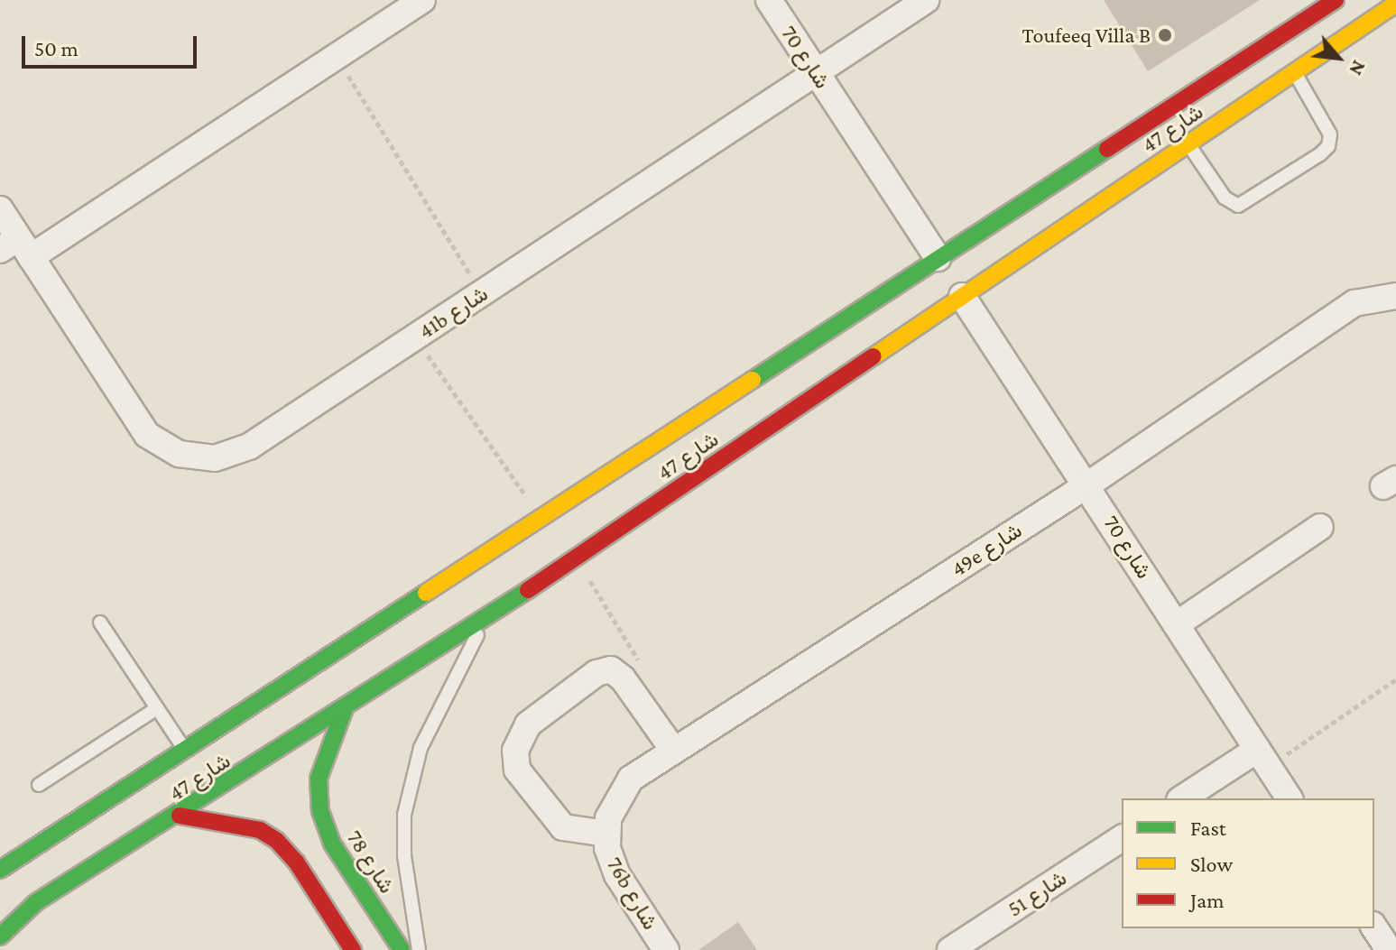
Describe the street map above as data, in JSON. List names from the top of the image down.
{
  "streets": {
    "street": [
      "شارع 70",
      "شارع 47",
      "41b شارع",
      "49e شارع",
      "شارع 78",
      "76b شارع",
      "شارع 51"
    ]
  },
  "crossings": [
    ["شارع 70", "شارع 47"],
    ["شارع 70", "41b شارع"],
    ["شارع 70", "49e شارع"],
    ["شارع 47", "شارع 78"],
    ["49e شارع", "76b شارع"]
  ],
  "places": ["Toufeeq Villa B"],
  "legend": ["Fast", "Slow", "Jam"],
  "scale_bar": "50 m",
  "north": "bottom right"
}
